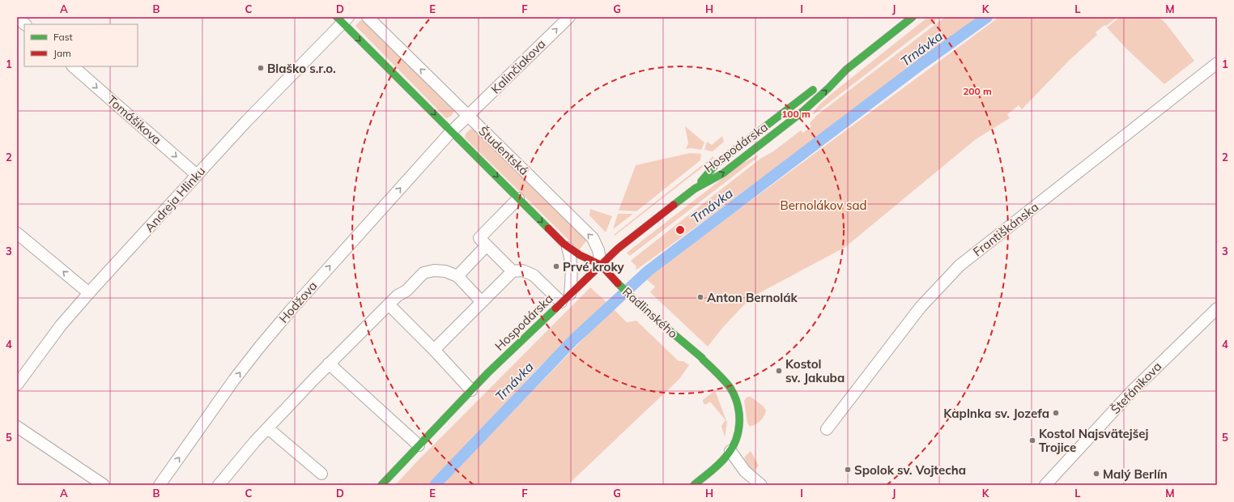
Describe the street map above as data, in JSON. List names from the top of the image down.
{
  "streets": {
    "street": [
      "Kalinčiakova",
      "Tomášikova",
      "Hospodárska",
      "Študentská",
      "Andreja Hlinku",
      "Františkánska",
      "Hodžova",
      "Radlinského",
      "Štefánikova"
    ]
  },
  "crossings": [
    ["Kalinčiakova", "Študentská"],
    ["Kalinčiakova", "Hodžova"],
    ["Tomášikova", "Andreja Hlinku"],
    ["Hospodárska", "Študentská"],
    ["Hospodárska", "Radlinského"],
    ["Študentská", "Andreja Hlinku"],
    ["Študentská", "Hodžova"],
    ["Študentská", "Radlinského"]
  ],
  "one_way": ["Kalinčiakova", "Tomášikova"],
  "water": ["Trnávka"],
  "parks": ["Bernolákov sad"],
  "places": [
    "Blaško s.r.o.",
    "Prvé kroky",
    "Anton Bernolák",
    "Kostol sv. Jakuba",
    "Kaplnka sv. Jozefa",
    "Kostol Najsvätejšej Trojice",
    "Spolok sv. Vojtecha",
    "Malý Berlín"
  ],
  "legend": ["Fast", "Jam"],
  "grid": {
    "columns": [
      "A",
      "B",
      "C",
      "D",
      "E",
      "F",
      "G",
      "H",
      "I",
      "J",
      "K",
      "L",
      "M"
    ],
    "rows": [
      "1",
      "2",
      "3",
      "4",
      "5"
    ]
  },
  "rings": ["200 m", "100 m"]
}
